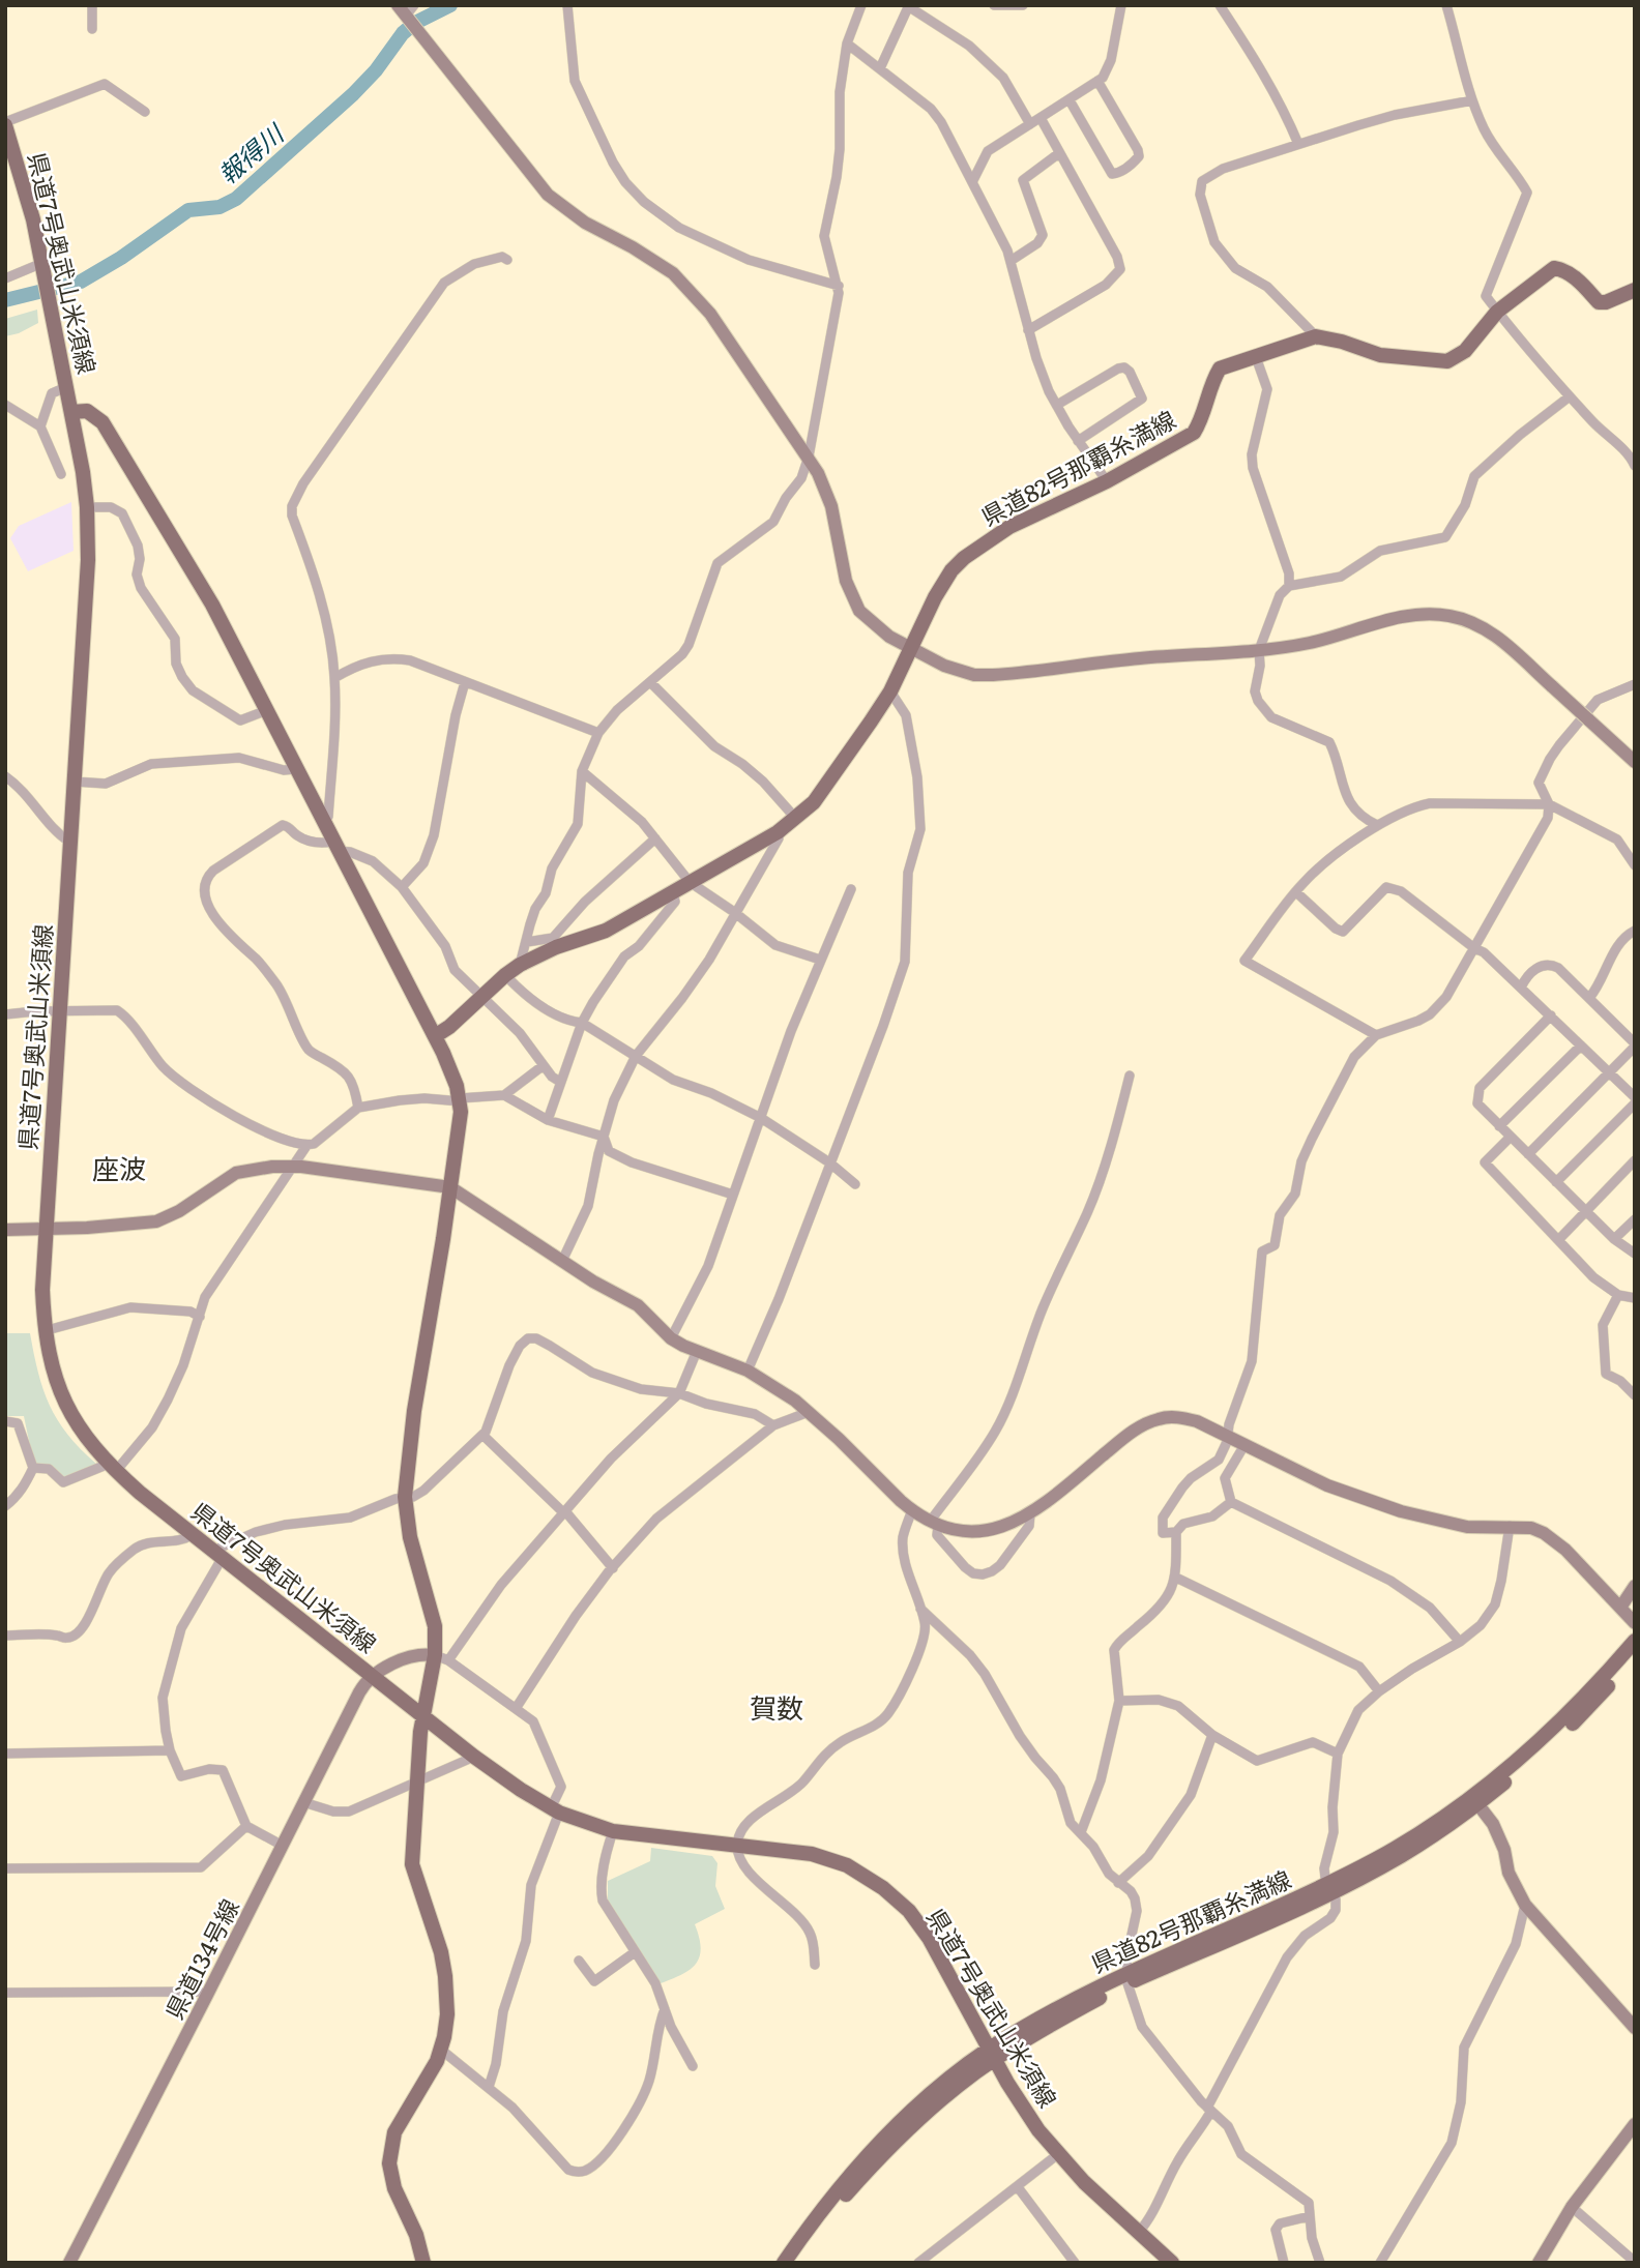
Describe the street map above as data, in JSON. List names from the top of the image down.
{
  "streets": {
    "main road": ["県道7号奥武山米須線", "県道82号那覇糸満線"],
    "street": ["県道134号線"]
  },
  "crossings": [
    ["県道7号奥武山米須線", "県道82号那覇糸満線"],
    ["県道7号奥武山米須線", "県道134号線"]
  ],
  "districts": ["座波", "賀数"],
  "water": ["報得川"]
}
